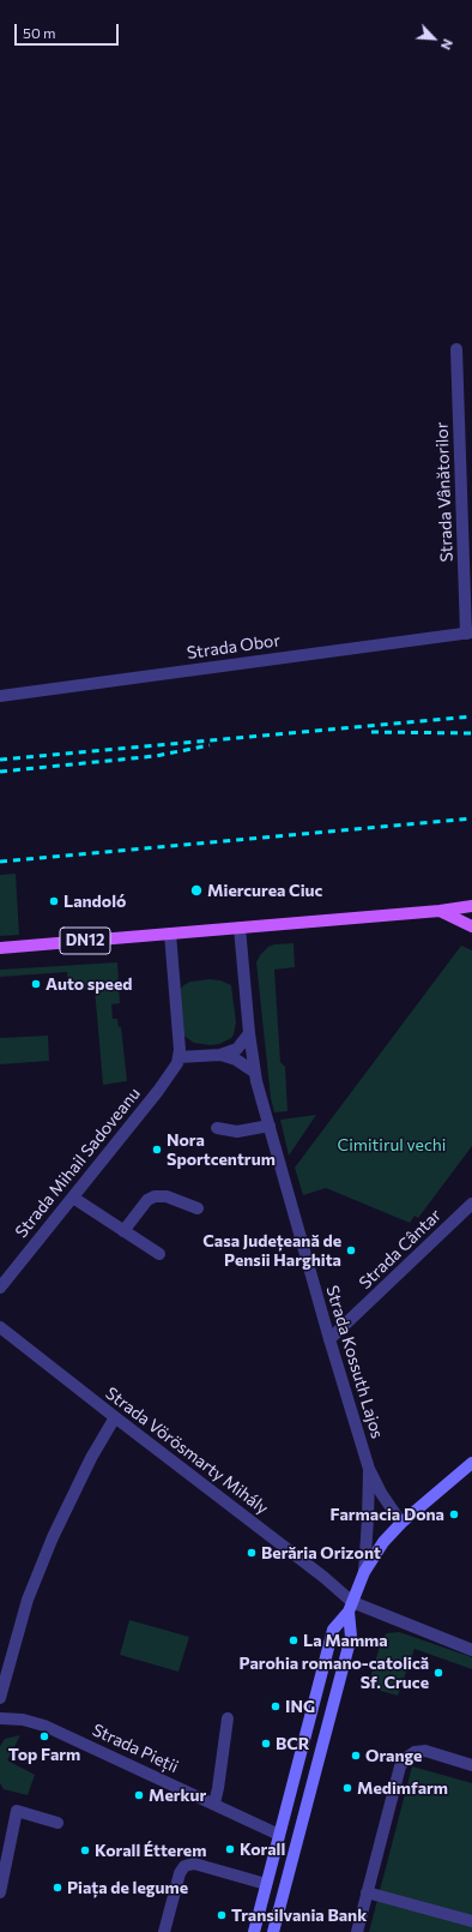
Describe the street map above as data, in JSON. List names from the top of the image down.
{
  "streets": {
    "main road": ["DN12", "Strada Kossuth Lajos"],
    "street": [
      "Strada Vânătorilor",
      "Strada Obor",
      "Strada Mihail Sadoveanu",
      "Strada Cântar",
      "Strada Vörösmarty Mihály",
      "Strada Pieții"
    ]
  },
  "crossings": [
    ["Strada Vânătorilor", "Strada Obor"],
    ["DN12", "Strada Kossuth Lajos"],
    ["Strada Cântar", "Strada Kossuth Lajos"],
    ["Strada Kossuth Lajos", "Strada Vörösmarty Mihály"],
    ["Strada Kossuth Lajos", "Strada Pieții"]
  ],
  "parks": ["Cimitirul vechi"],
  "places": [
    "Miercurea Ciuc",
    "Landoló",
    "Auto speed",
    "Nora Sportcentrum",
    "Casa Județeană de Pensii Harghita",
    "Farmacia Dona",
    "Berăria Orizont",
    "La Mamma",
    "Parohia romano-catolică Sf. Cruce",
    "ING",
    "Top Farm",
    "BCR",
    "Orange",
    "Medimfarm",
    "Merkur",
    "Korall",
    "Korall Étterem",
    "Piața de legume",
    "Transilvania Bank"
  ],
  "scale_bar": "50 m",
  "north": "bottom right"
}
